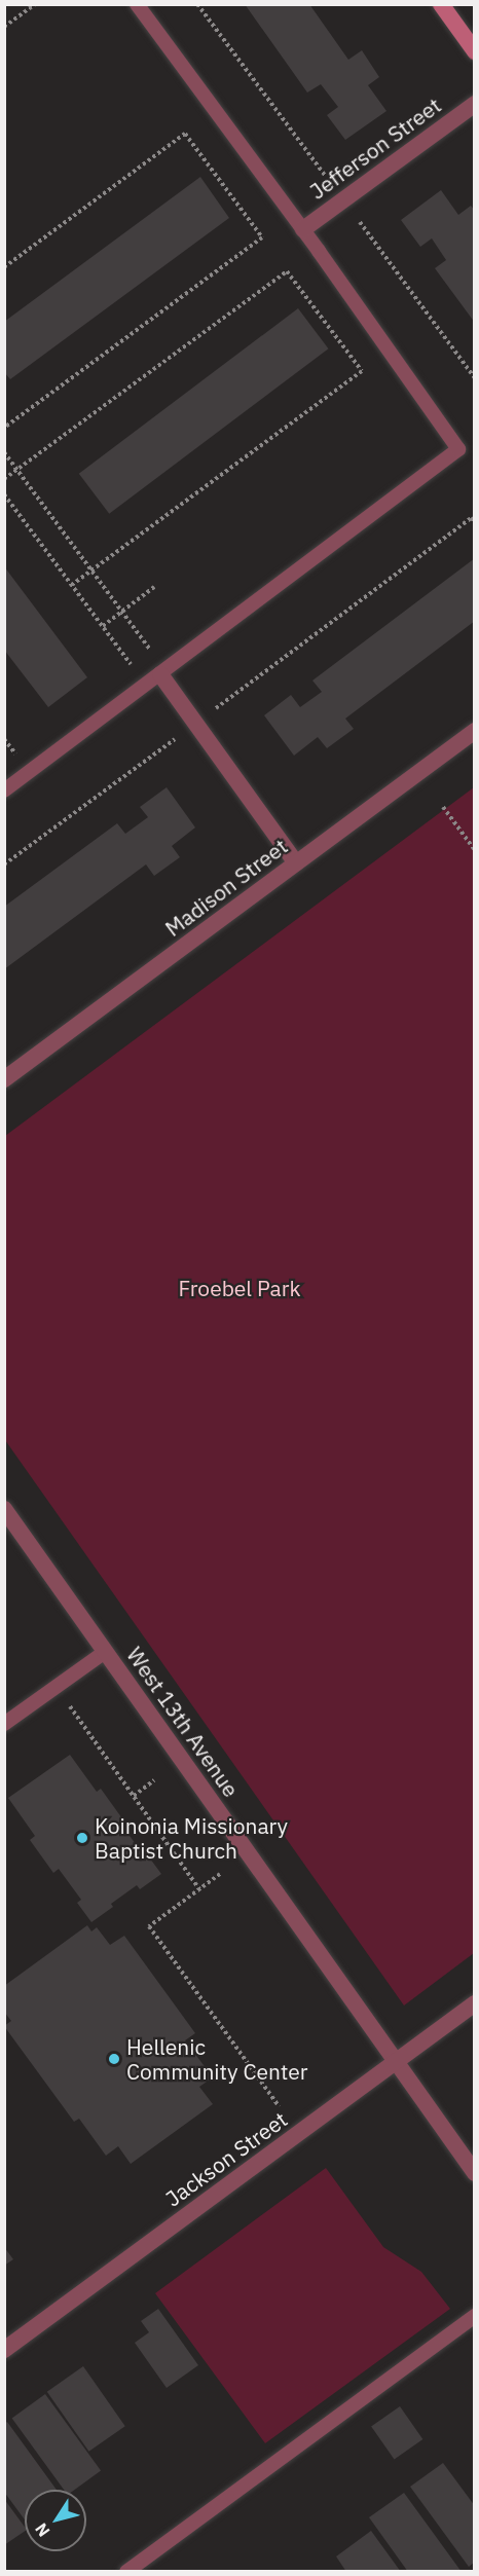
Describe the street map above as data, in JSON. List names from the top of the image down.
{
  "streets": {
    "street": [
      "Jefferson Street",
      "Madison Street",
      "West 13th Avenue",
      "Jackson Street"
    ]
  },
  "crossings": [
    ["West 13th Avenue", "Jackson Street"]
  ],
  "parks": ["Froebel Park"],
  "places": ["Koinonia Missionary Baptist Church", "Hellenic Community Center"],
  "north": "bottom left"
}
